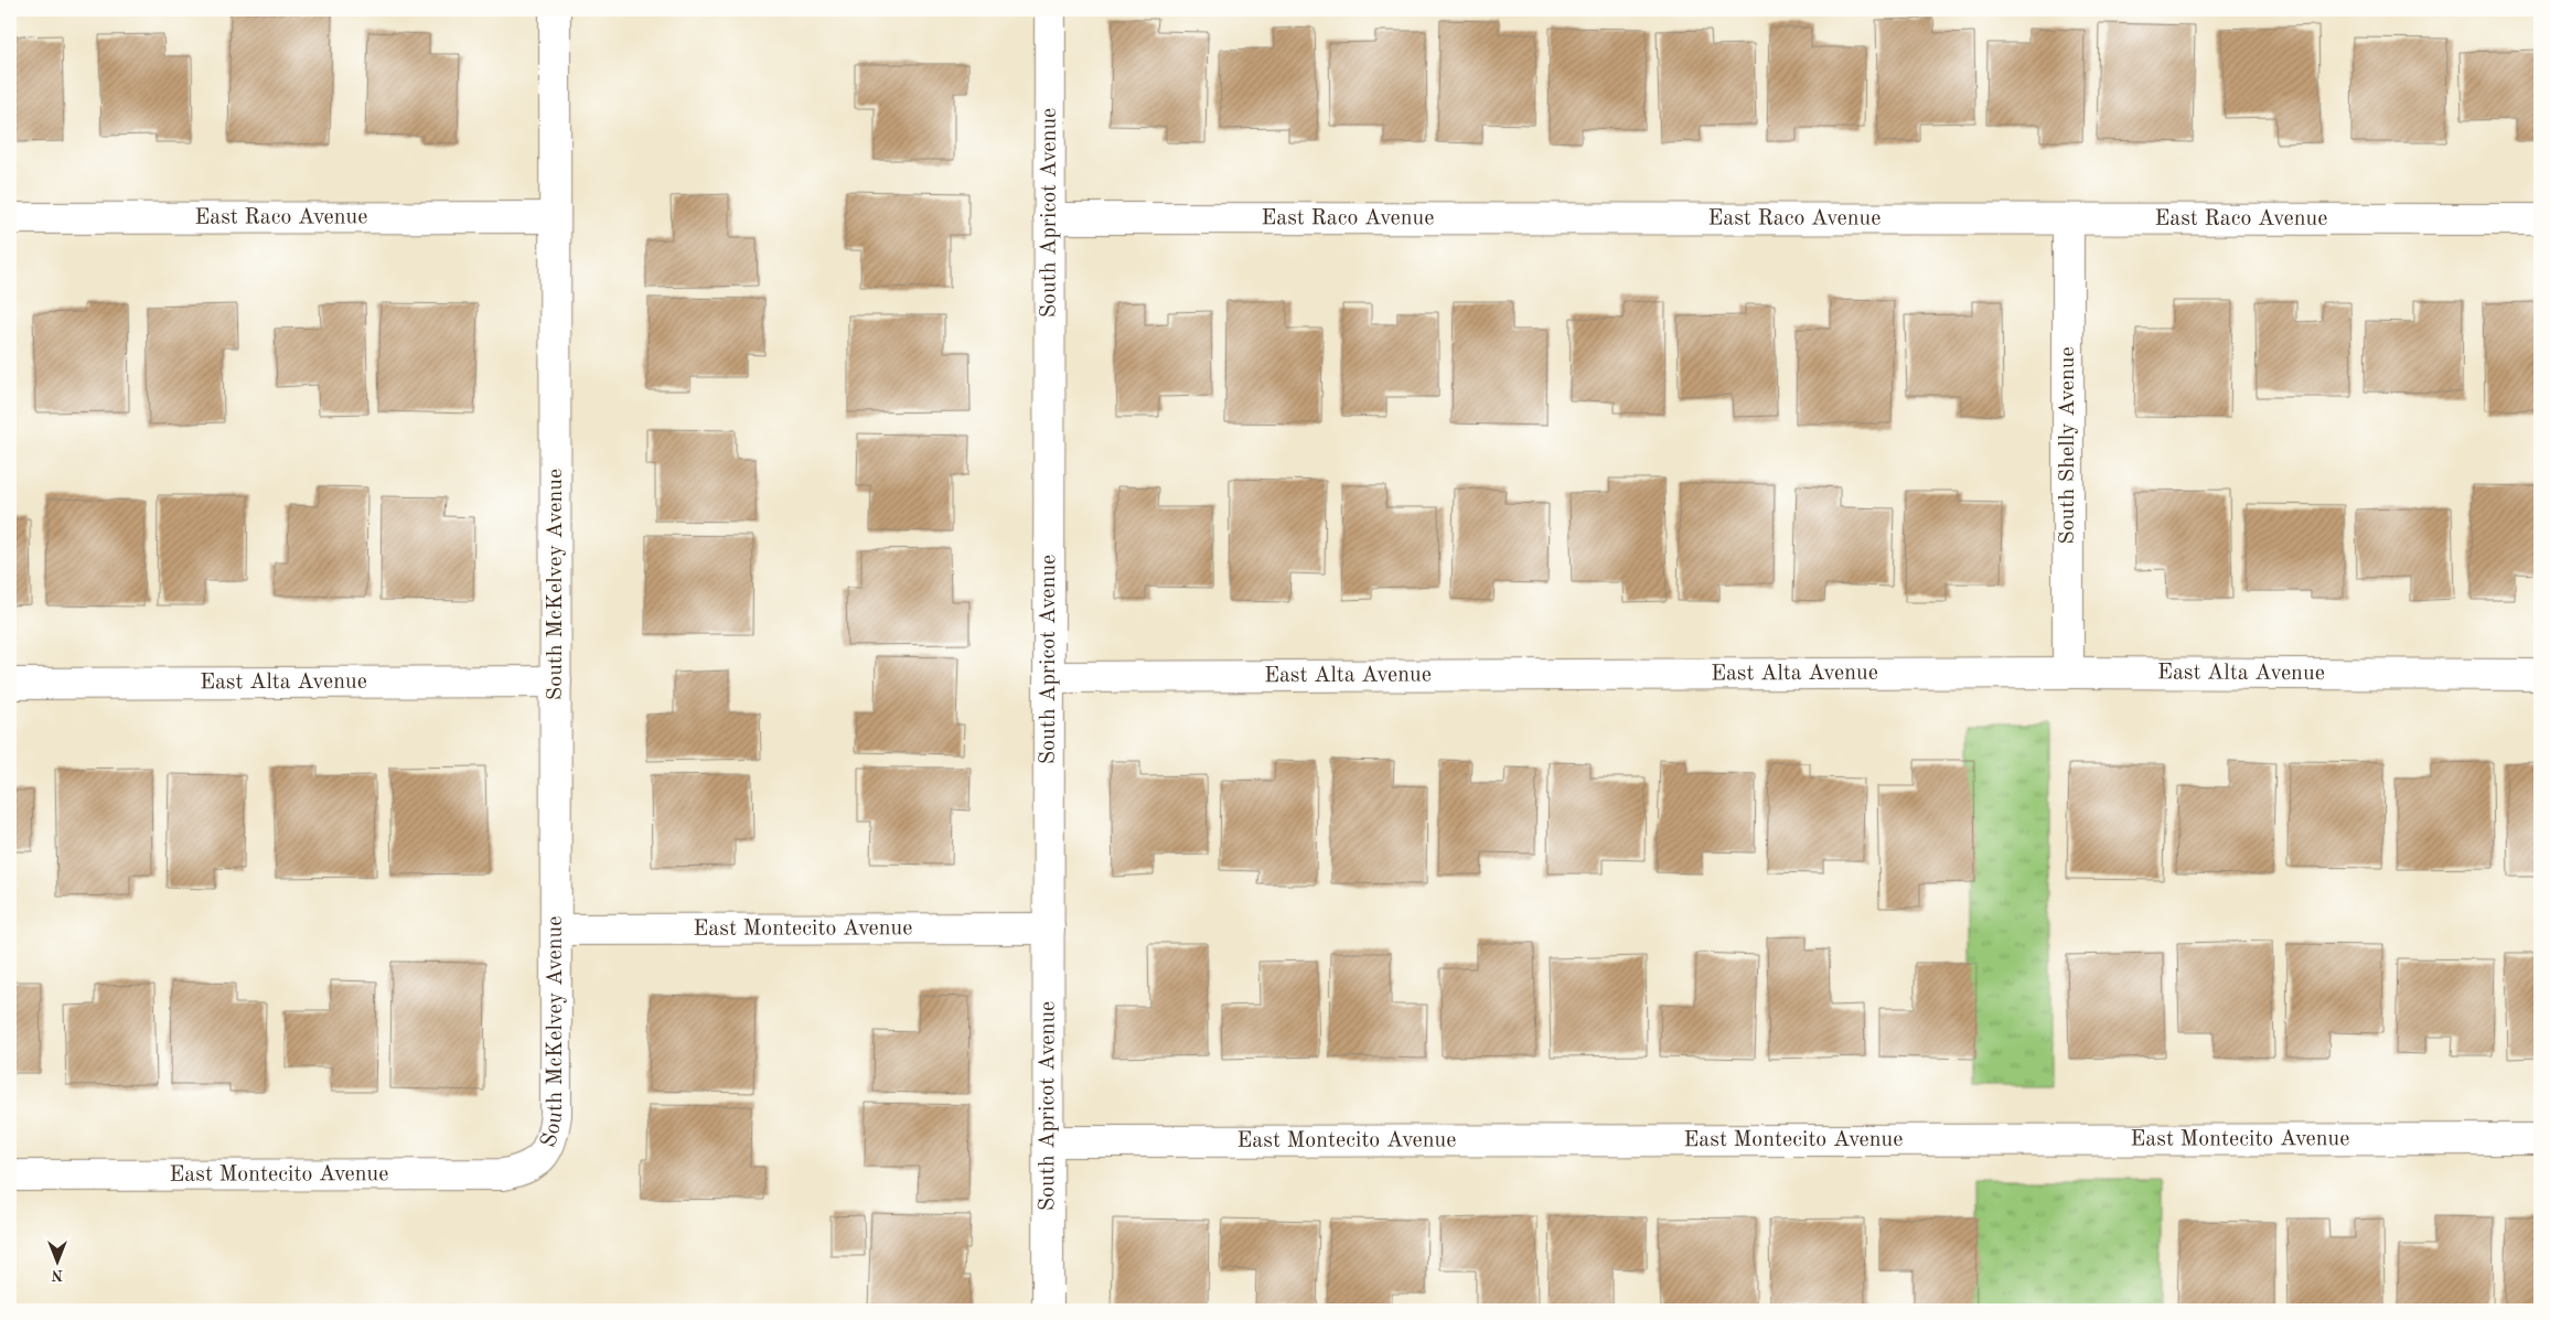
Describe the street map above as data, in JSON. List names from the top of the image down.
{
  "streets": {
    "street": [
      "South Apricot Avenue",
      "East Raco Avenue",
      "South Shelly Avenue",
      "South McKelvey Avenue",
      "East Alta Avenue",
      "East Montecito Avenue"
    ]
  },
  "crossings": [
    ["South Apricot Avenue", "East Raco Avenue"],
    ["South Apricot Avenue", "East Alta Avenue"],
    ["South Apricot Avenue", "East Montecito Avenue"],
    ["East Raco Avenue", "South Shelly Avenue"],
    ["East Raco Avenue", "South McKelvey Avenue"],
    ["South Shelly Avenue", "East Alta Avenue"],
    ["South McKelvey Avenue", "East Alta Avenue"],
    ["South McKelvey Avenue", "East Montecito Avenue"]
  ],
  "north": "bottom"
}
